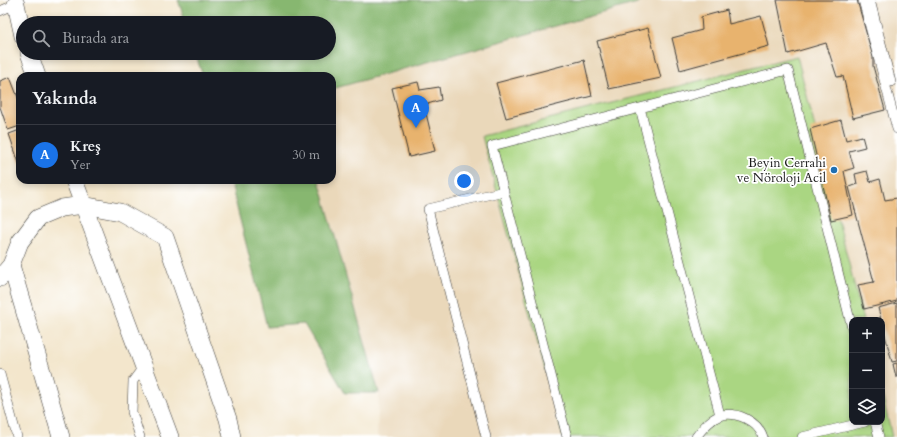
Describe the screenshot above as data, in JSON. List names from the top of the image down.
{
  "places": ["Beyin Cerrahi ve Nöroloji Acil"],
  "page": {
    "search": "Burada ara",
    "heading": "Yakında",
    "pins": "A",
    "list": [
      {
        "mark": "A",
        "name": "Kreş",
        "note": "Yer",
        "value": "30 m"
      }
    ],
    "map_buttons": ["+", "−"]
  }
}
